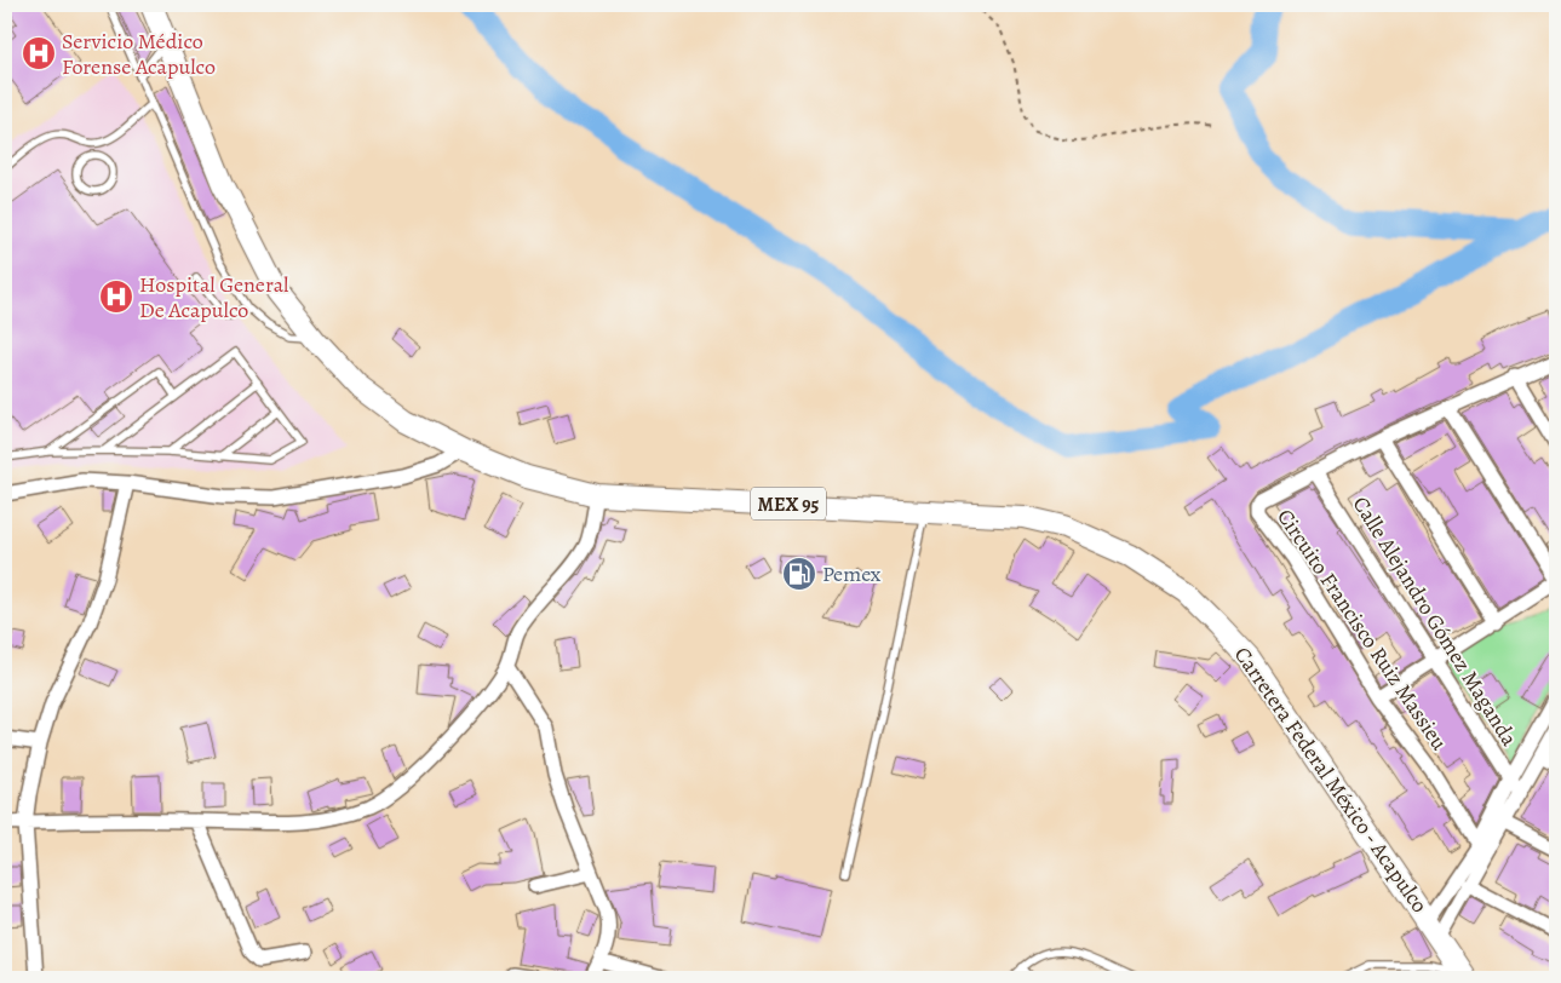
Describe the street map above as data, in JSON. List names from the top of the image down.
{
  "streets": {
    "main road": ["MEX 95", "Carretera Federal México - Acapulco"],
    "street": ["Calle Alejandro Gómez Maganda", "Circuito Francisco Ruiz Massieu"]
  },
  "crossings": [
    ["Calle Alejandro Gómez Maganda", "Circuito Francisco Ruiz Massieu"]
  ],
  "places": {
    "hospital": ["Servicio Médico Forense Acapulco", "Hospital General De Acapulco"],
    "fuel station": ["Pemex"]
  }
}
